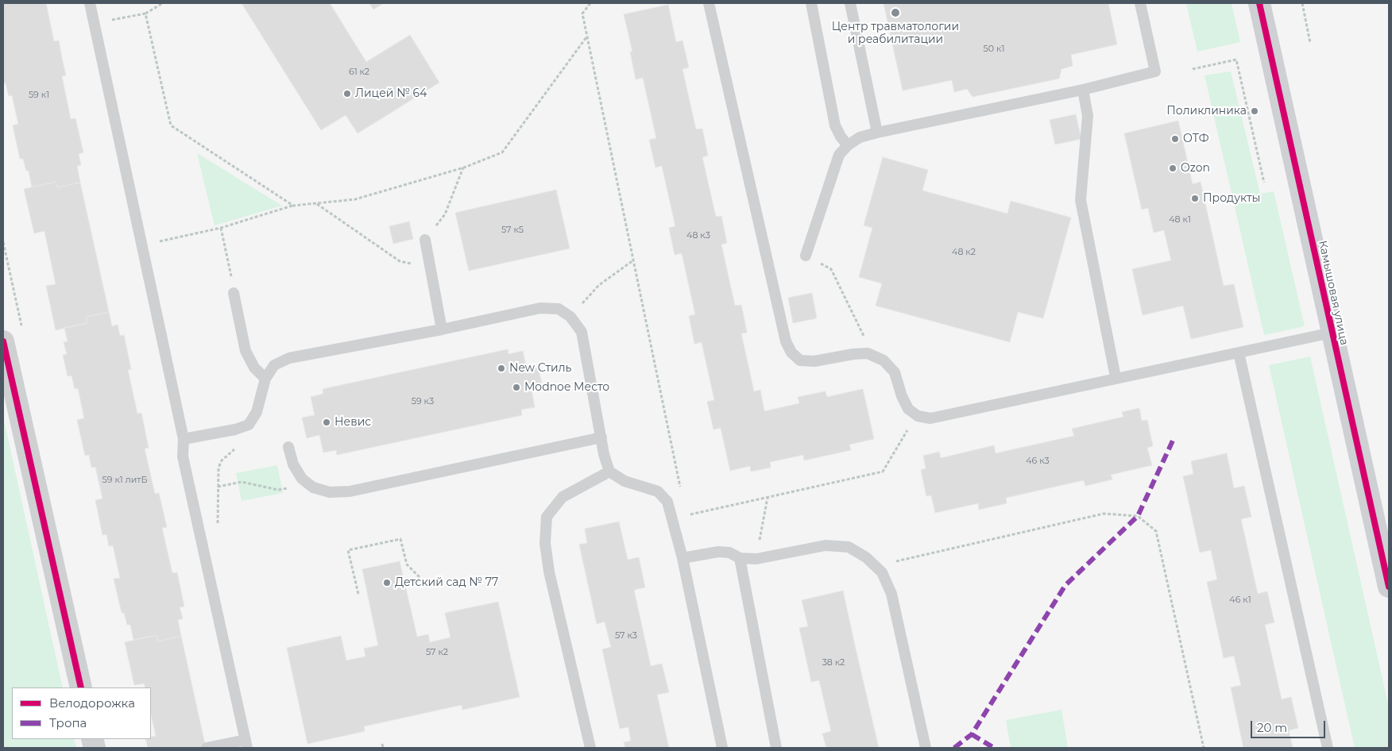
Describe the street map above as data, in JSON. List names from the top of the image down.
{
  "streets": {
    "street": ["Камышовая улица"]
  },
  "places": [
    "Центр травматологии и реабилитации",
    "Лицей № 64",
    "Поликлиника",
    "ОТФ",
    "Ozon",
    "Продукты",
    "New Стиль",
    "Modnoe Место",
    "Невис",
    "Детский сад № 77"
  ],
  "house_numbers": [
    "50 к1",
    "61 к2",
    "59 к1",
    "48 к1",
    "57 к5",
    "48 к3",
    "48 к2",
    "59 к3",
    "46 к3",
    "59 к1 литБ",
    "46 к1",
    "57 к3",
    "57 к2",
    "38 к2"
  ],
  "legend": ["Велодорожка", "Тропа"],
  "scale_bar": "20 m"
}
